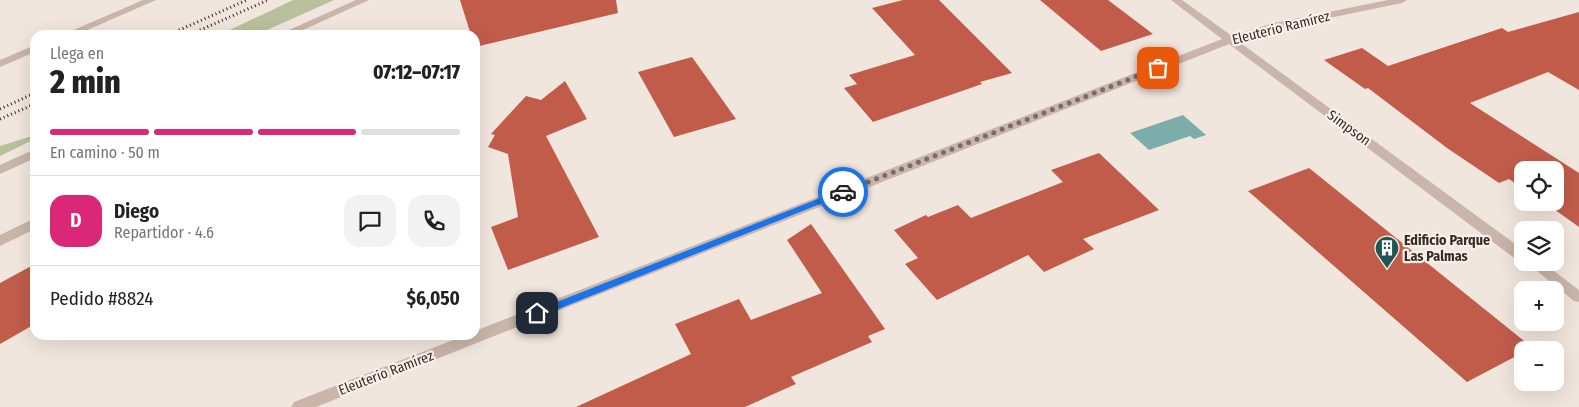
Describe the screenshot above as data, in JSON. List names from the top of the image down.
{
  "streets": {
    "street": ["Eleuterio Ramírez", "Simpson"]
  },
  "crossings": [
    ["Eleuterio Ramírez", "Simpson"]
  ],
  "places": {
    "building": ["Edificio Parque Las Palmas"]
  },
  "page": {
    "heading": ["2 min", "Llega en", "07:12–07:17"],
    "panel": [
      "Diego",
      "Repartidor · 4.6",
      "Pedido #8824",
      "$6,050"
    ],
    "bar": "En camino · 50 m",
    "map_buttons": ["+", "−"],
    "round": "D"
  }
}
